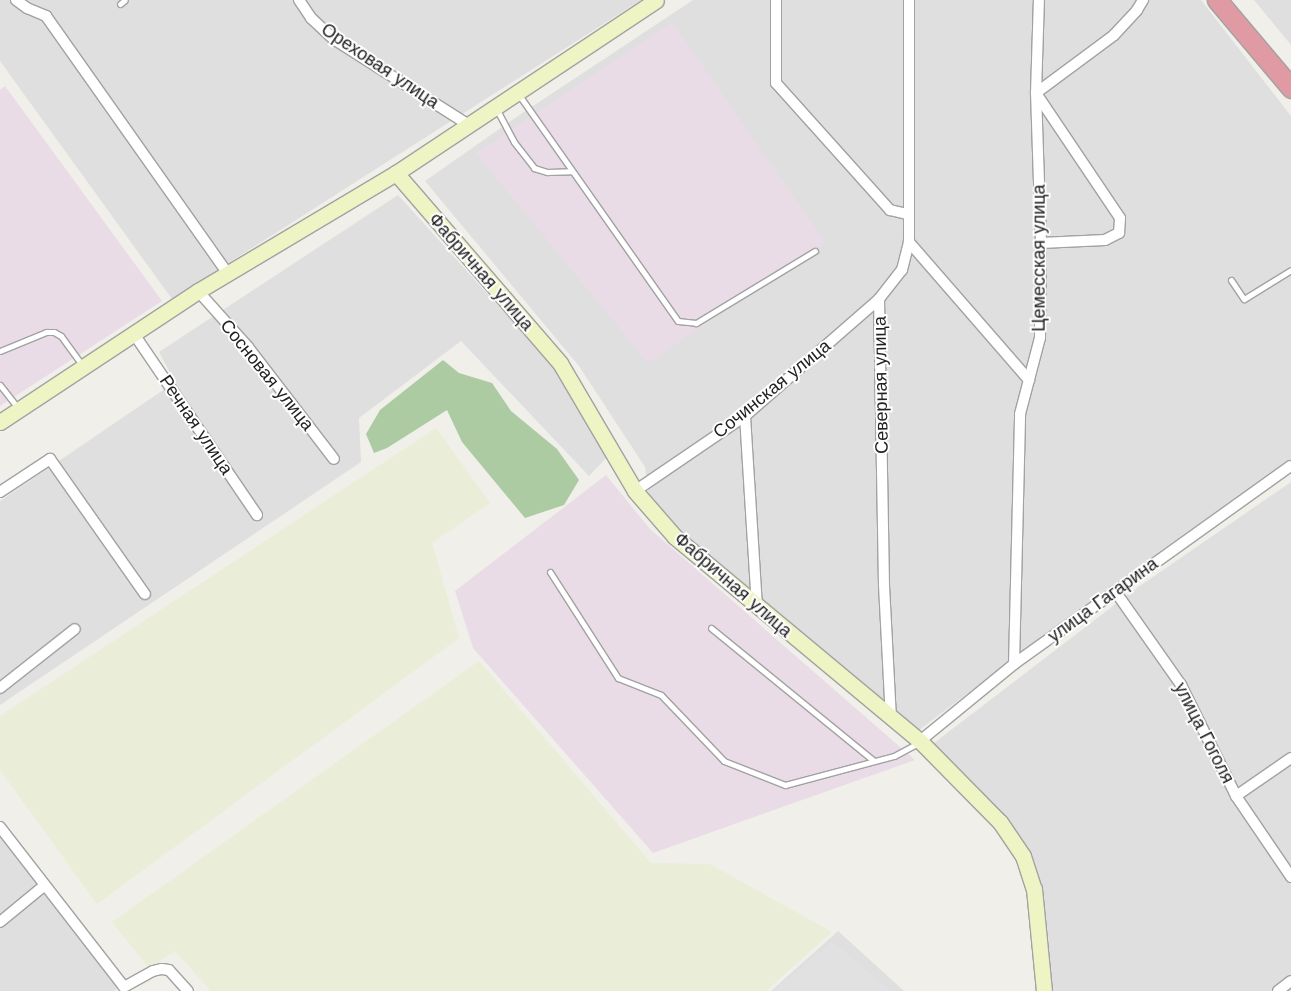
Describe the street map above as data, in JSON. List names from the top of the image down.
{
  "streets": {
    "street": [
      "Ореховая улица",
      "Цемесская улица",
      "Фабричная улица",
      "Сосновая улица",
      "Северная улица",
      "Сочинская улица",
      "Речная улица",
      "улица Гагарина",
      "улица Гоголя"
    ]
  },
  "crossings": [
    ["Цемесская улица", "улица Гагарина"],
    ["Фабричная улица", "Северная улица"],
    ["Фабричная улица", "Сочинская улица"],
    ["Фабричная улица", "улица Гагарина"],
    ["Северная улица", "Сочинская улица"],
    ["улица Гагарина", "улица Гоголя"]
  ]
}
